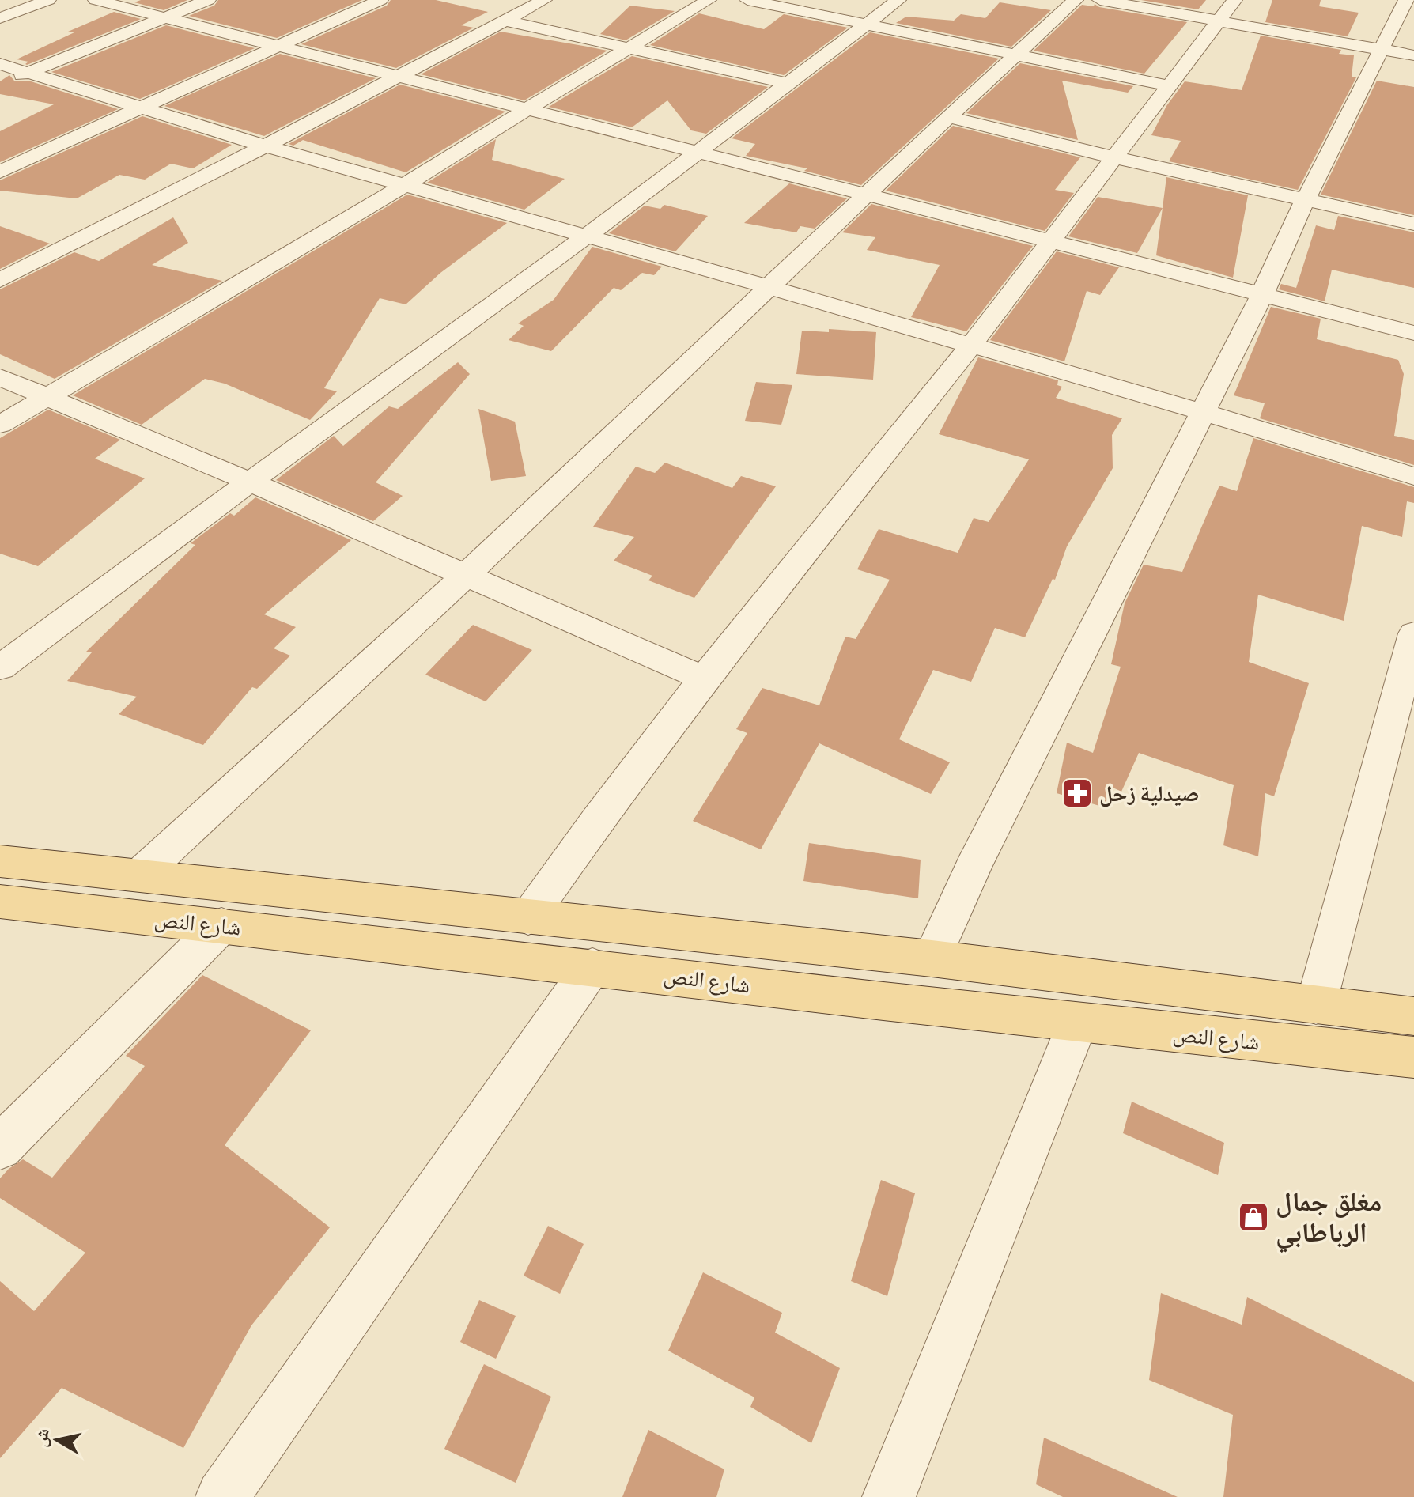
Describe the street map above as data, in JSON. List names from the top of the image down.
{
  "streets": {
    "main road": ["شارع النص"]
  },
  "places": {
    "pharmacy": ["صيدلية زحل"],
    "shop": ["مغلق جمال الرباطابي"]
  },
  "north": "left"
}
